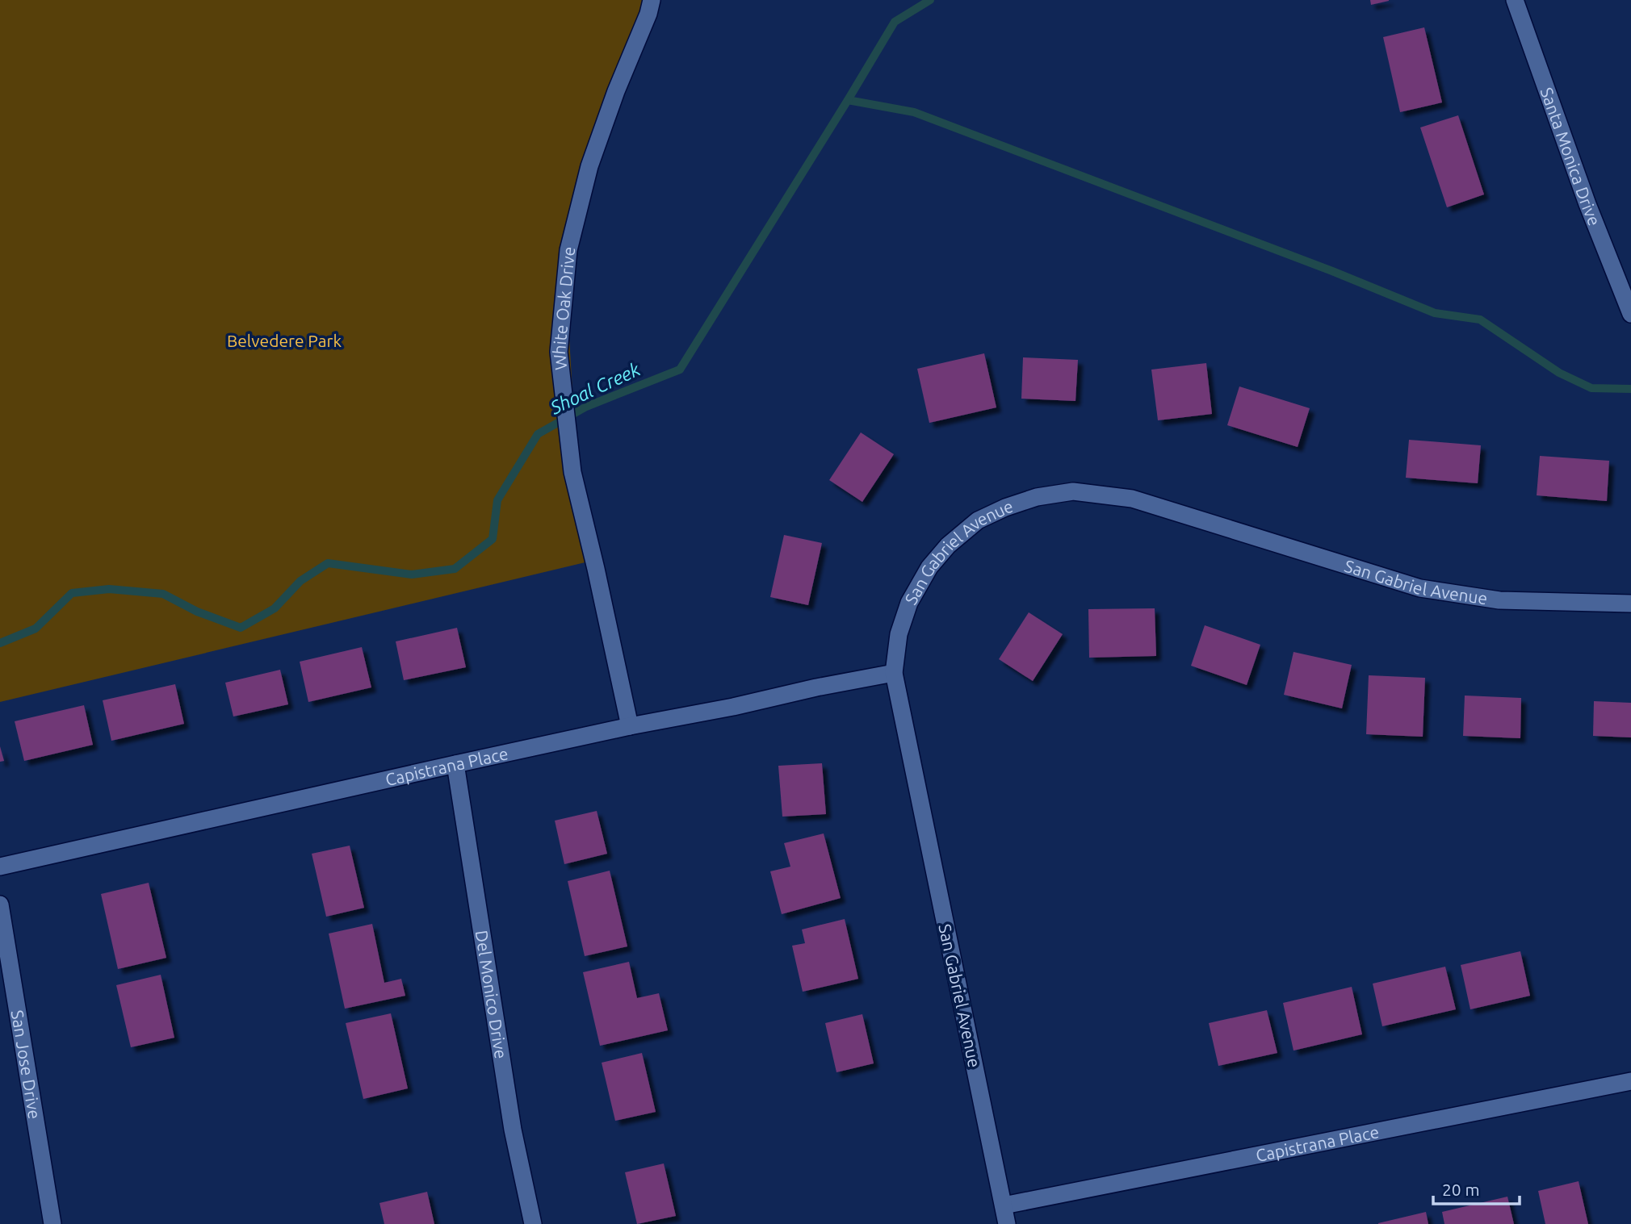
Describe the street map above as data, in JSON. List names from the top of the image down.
{
  "streets": {
    "street": [
      "Santa Monica Drive",
      "White Oak Drive",
      "San Gabriel Avenue",
      "Capistrana Place",
      "Del Monico Drive",
      "San Jose Drive"
    ]
  },
  "crossings": [
    ["White Oak Drive", "Capistrana Place"],
    ["San Gabriel Avenue", "Capistrana Place"],
    ["Capistrana Place", "Del Monico Drive"]
  ],
  "water": ["Shoal Creek"],
  "parks": ["Belvedere Park"],
  "scale_bar": "20 m"
}
